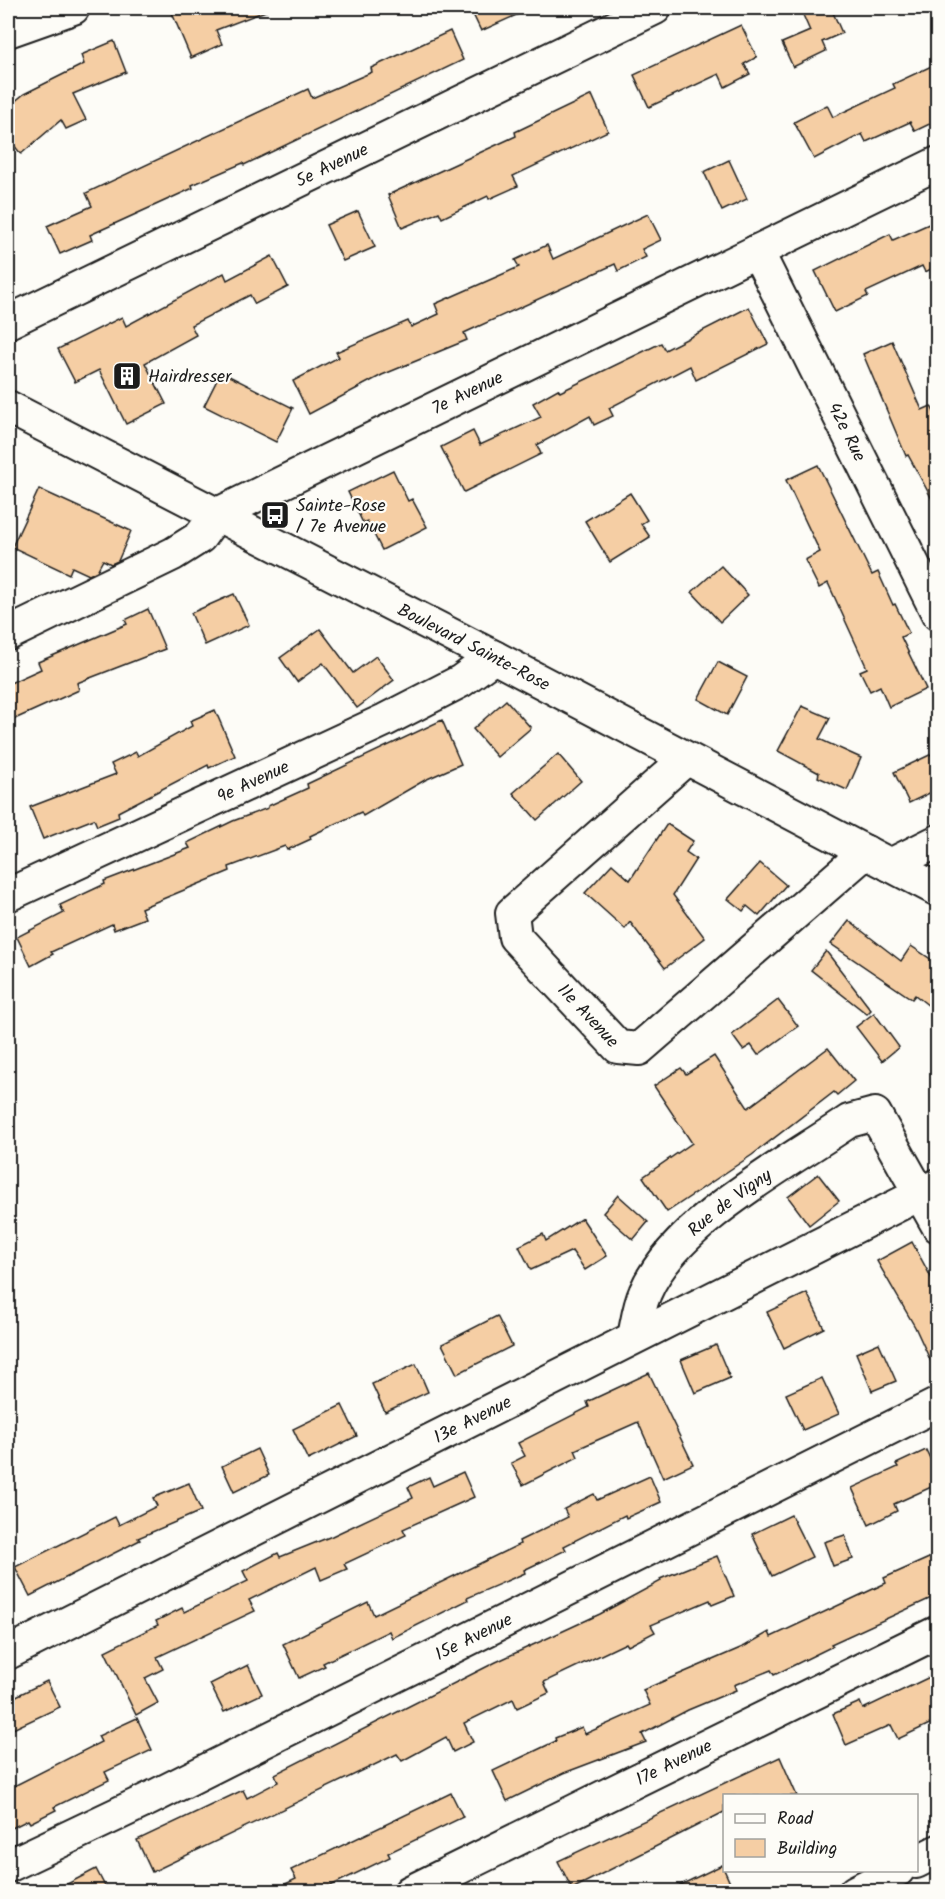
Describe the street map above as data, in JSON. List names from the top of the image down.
{
  "streets": {
    "street": [
      "5e Avenue",
      "7e Avenue",
      "42e Rue",
      "Boulevard Sainte-Rose",
      "9e Avenue",
      "11e Avenue",
      "Rue de Vigny",
      "13e Avenue",
      "15e Avenue",
      "17e Avenue"
    ]
  },
  "crossings": [
    ["7e Avenue", "42e Rue"],
    ["7e Avenue", "Boulevard Sainte-Rose"],
    ["Boulevard Sainte-Rose", "9e Avenue"],
    ["Boulevard Sainte-Rose", "11e Avenue"],
    ["Rue de Vigny", "13e Avenue"]
  ],
  "places": {
    "building": ["Hairdresser"],
    "bus stop": ["Sainte-Rose / 7e Avenue"]
  },
  "legend": ["Road", "Building"]
}
